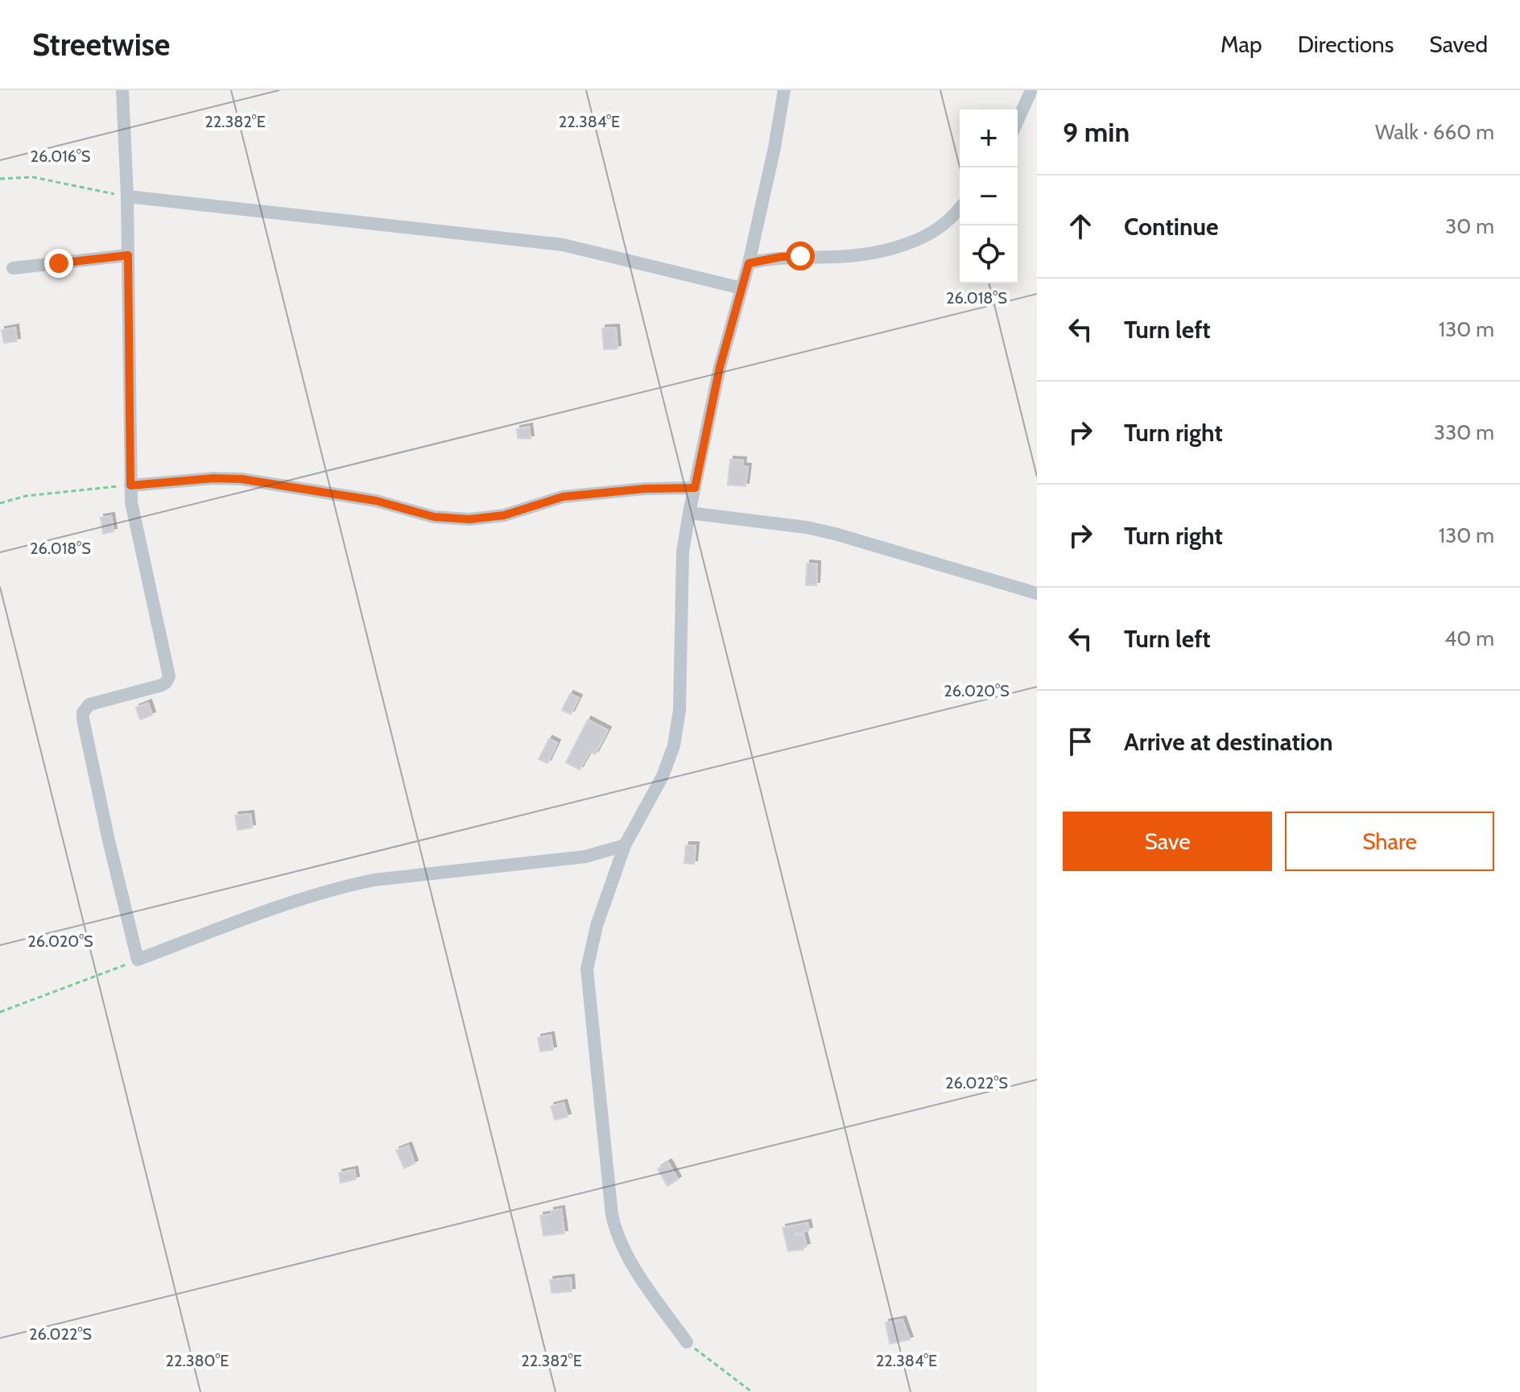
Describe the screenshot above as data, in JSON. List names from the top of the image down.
{
  "page": {
    "header": "Streetwise",
    "nav": ["Map", "Directions", "Saved"],
    "heading": ["9 min", "Walk · 660 m"],
    "map_buttons": ["+", "−"],
    "list": [
      ["Continue", "30 m"],
      ["Turn left", "130 m"],
      ["Turn right", "330 m"],
      ["Turn right", "130 m"],
      ["Turn left", "40 m"],
      "Arrive at destination"
    ],
    "buttons": ["Save", "Share"]
  },
  "coordinates": [
    "22.382°E",
    "22.384°E",
    "26.016°S",
    "26.018°S",
    "26.020°S",
    "26.022°S",
    "22.380°E"
  ]
}
